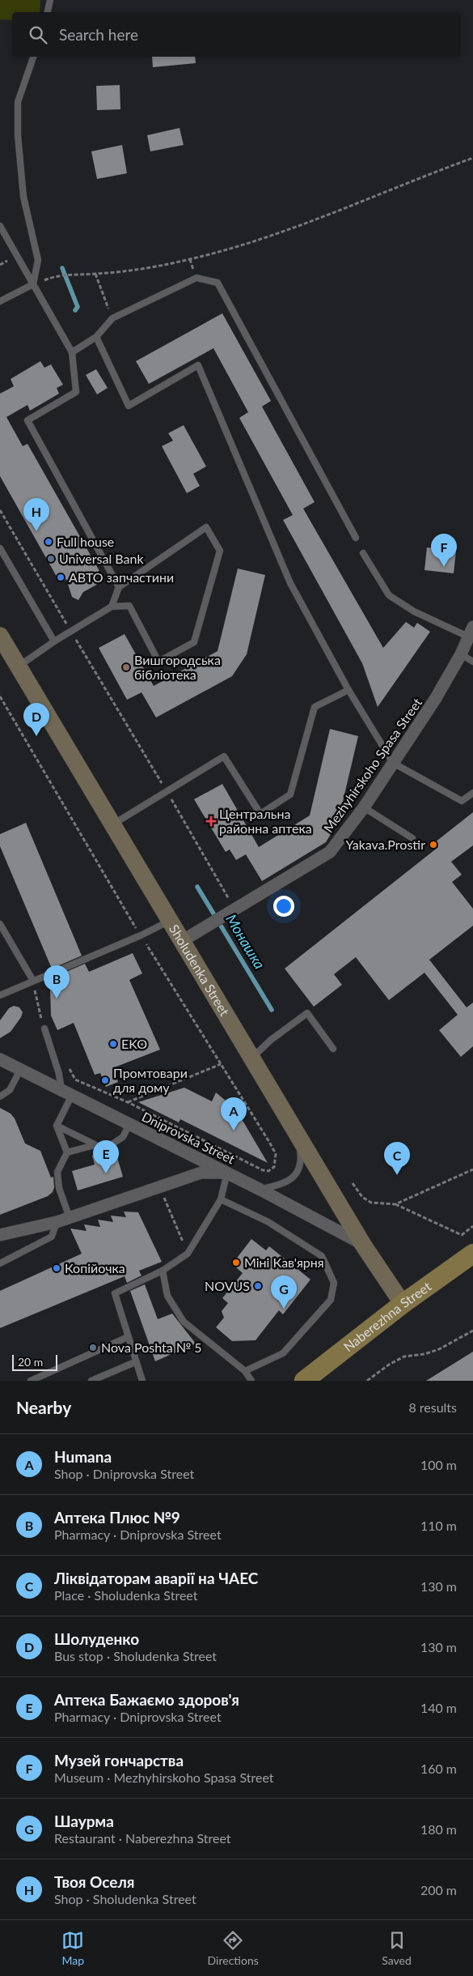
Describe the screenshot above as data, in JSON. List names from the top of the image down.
{
  "streets": {
    "main road": ["Sholudenka Street", "Naberezhna Street"],
    "street": ["Mezhyhirskoho Spasa Street", "Dniprovska Street"]
  },
  "crossings": [
    ["Mezhyhirskoho Spasa Street", "Sholudenka Street"],
    ["Sholudenka Street", "Dniprovska Street"],
    ["Sholudenka Street", "Naberezhna Street"]
  ],
  "water": ["Монашка"],
  "places": {
    "other": [
      "Full house",
      "Universal Bank",
      "АВТО запчастини",
      "Вишгородська бібліотека",
      "Yakava.Prostir",
      "EKO",
      "Промтовари для дому",
      "Міні Кав'ярня",
      "Копійочка",
      "NOVUS",
      "Nova Poshta № 5"
    ],
    "health": ["Центральна районна аптека"]
  },
  "scale_bar": "20 m",
  "page": {
    "search": "Search here",
    "pins": [
      "H",
      "F",
      "D",
      "B",
      "A",
      "E",
      "C",
      "G"
    ],
    "scale": "20 m",
    "heading": ["Nearby", "8 results"],
    "list": [
      {
        "mark": "A",
        "name": "Humana",
        "note": "Shop · Dniprovska Street",
        "value": "100 m"
      },
      {
        "mark": "B",
        "name": "Аптека Плюс №9",
        "note": "Pharmacy · Dniprovska Street",
        "value": "110 m"
      },
      {
        "mark": "C",
        "name": "Ліквідаторам аварії на ЧАЕС",
        "note": "Place · Sholudenka Street",
        "value": "130 m"
      },
      {
        "mark": "D",
        "name": "Шолуденко",
        "note": "Bus stop · Sholudenka Street",
        "value": "130 m"
      },
      {
        "mark": "E",
        "name": "Аптека Бажаємо здоров'я",
        "note": "Pharmacy · Dniprovska Street",
        "value": "140 m"
      },
      {
        "mark": "F",
        "name": "Музей гончарства",
        "note": "Museum · Mezhyhirskoho Spasa Street",
        "value": "160 m"
      },
      {
        "mark": "G",
        "name": "Шаурма",
        "note": "Restaurant · Naberezhna Street",
        "value": "180 m"
      },
      {
        "mark": "H",
        "name": "Твоя Оселя",
        "note": "Shop · Sholudenka Street",
        "value": "200 m"
      }
    ],
    "nav": ["Map", "Directions", "Saved"]
  }
}
